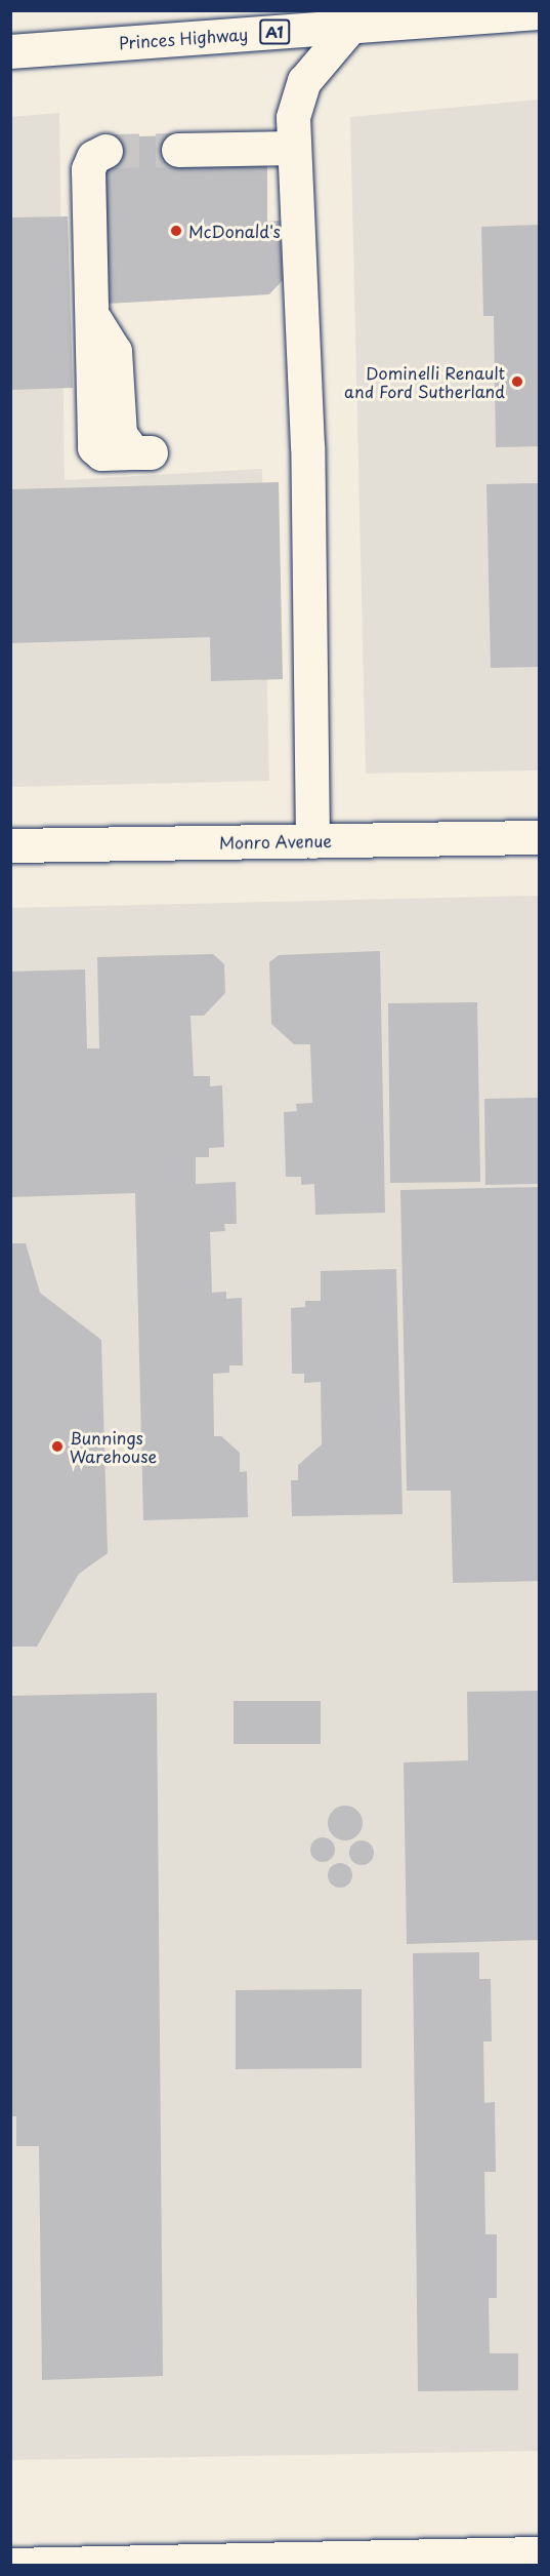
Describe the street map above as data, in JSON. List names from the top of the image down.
{
  "streets": {
    "main road": ["A1", "Princes Highway", "Monro Avenue"]
  },
  "places": ["McDonald's", "Dominelli Renault and Ford Sutherland", "Bunnings Warehouse"]
}
